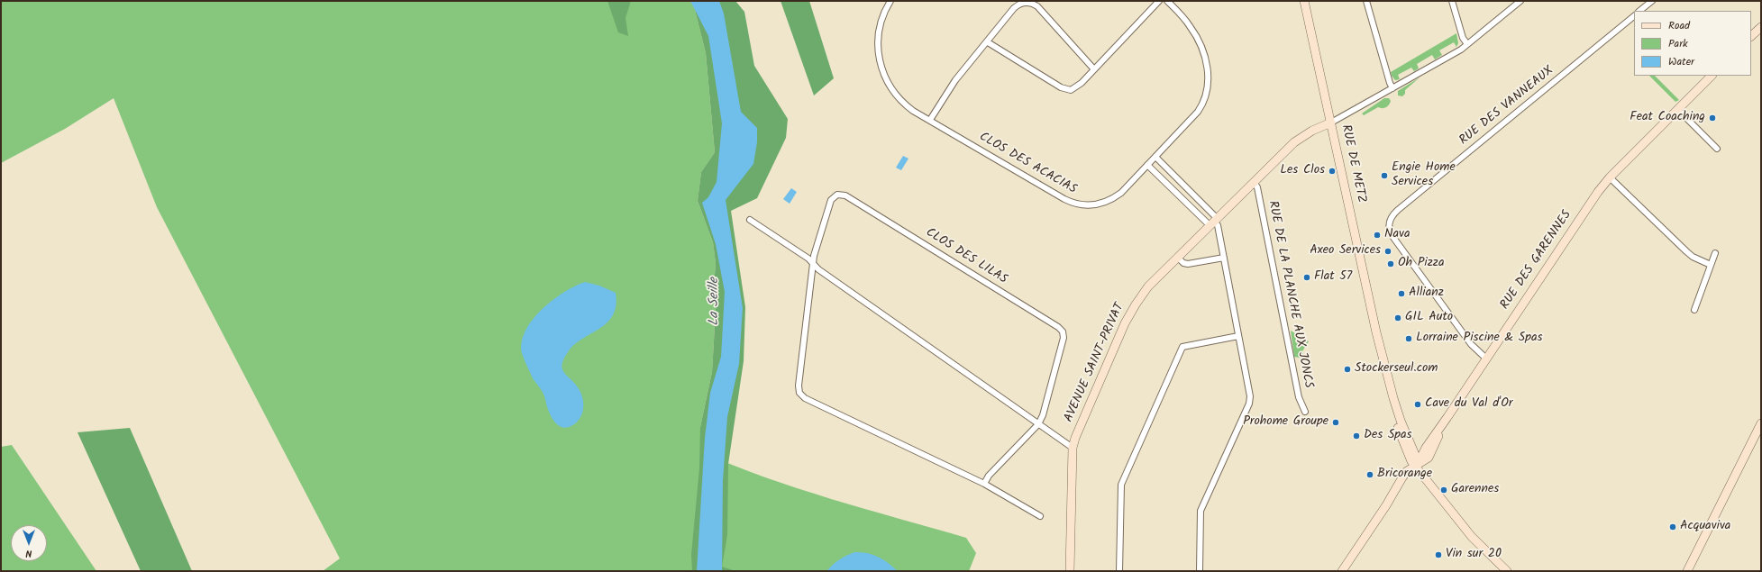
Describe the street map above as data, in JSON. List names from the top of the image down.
{
  "streets": {
    "street": [
      "RUE DES VANNEAUX",
      "CLOS DES ACACIAS",
      "RUE DE METZ",
      "CLOS DES LILAS",
      "RUE DES GARENNES",
      "RUE DE LA PLANCHE AUX JONCS",
      "AVENUE SAINT-PRIVAT"
    ]
  },
  "crossings": [
    ["RUE DES VANNEAUX", "RUE DES GARENNES"],
    ["RUE DE METZ", "RUE DES GARENNES"],
    ["RUE DE METZ", "AVENUE SAINT-PRIVAT"],
    ["RUE DE LA PLANCHE AUX JONCS", "AVENUE SAINT-PRIVAT"]
  ],
  "water": ["La Seille"],
  "places": [
    "Feat Coaching",
    "Les Clos",
    "Engie Home Services",
    "Nava",
    "Axeo Services",
    "Oh Pizza",
    "Flat 57",
    "Allianz",
    "GIL Auto",
    "Lorraine Piscine & Spas",
    "Stockerseul.com",
    "Cave du Val d'Or",
    "Prohome Groupe",
    "Des Spas",
    "Bricorange",
    "Garennes",
    "Acquaviva",
    "Vin sur 20"
  ],
  "legend": ["Road", "Park", "Water"],
  "north": "bottom"
}
